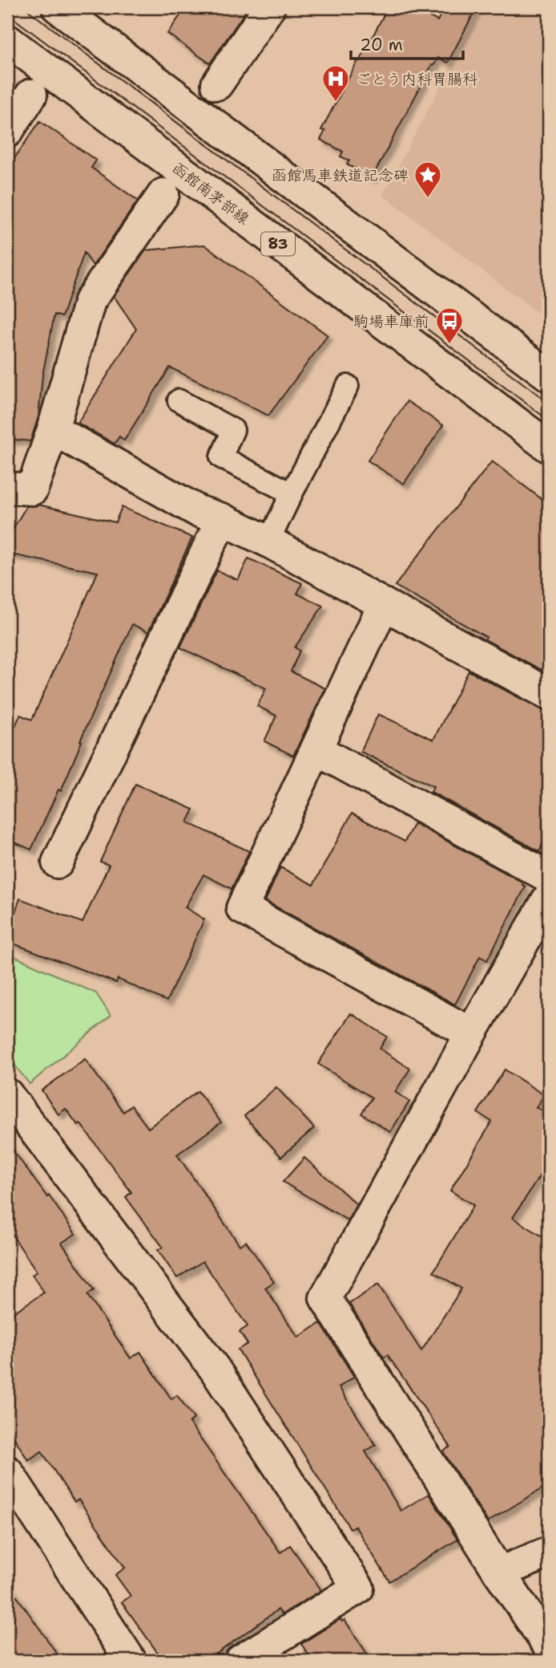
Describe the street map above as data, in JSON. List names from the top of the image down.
{
  "streets": {
    "street": ["函館南茅部線", "83"]
  },
  "places": {
    "hospital": ["ごとう内科胃腸科"],
    "place": ["函館馬車鉄道記念碑"],
    "bus stop": ["駒場車庫前"]
  },
  "scale_bar": "20 m"
}
